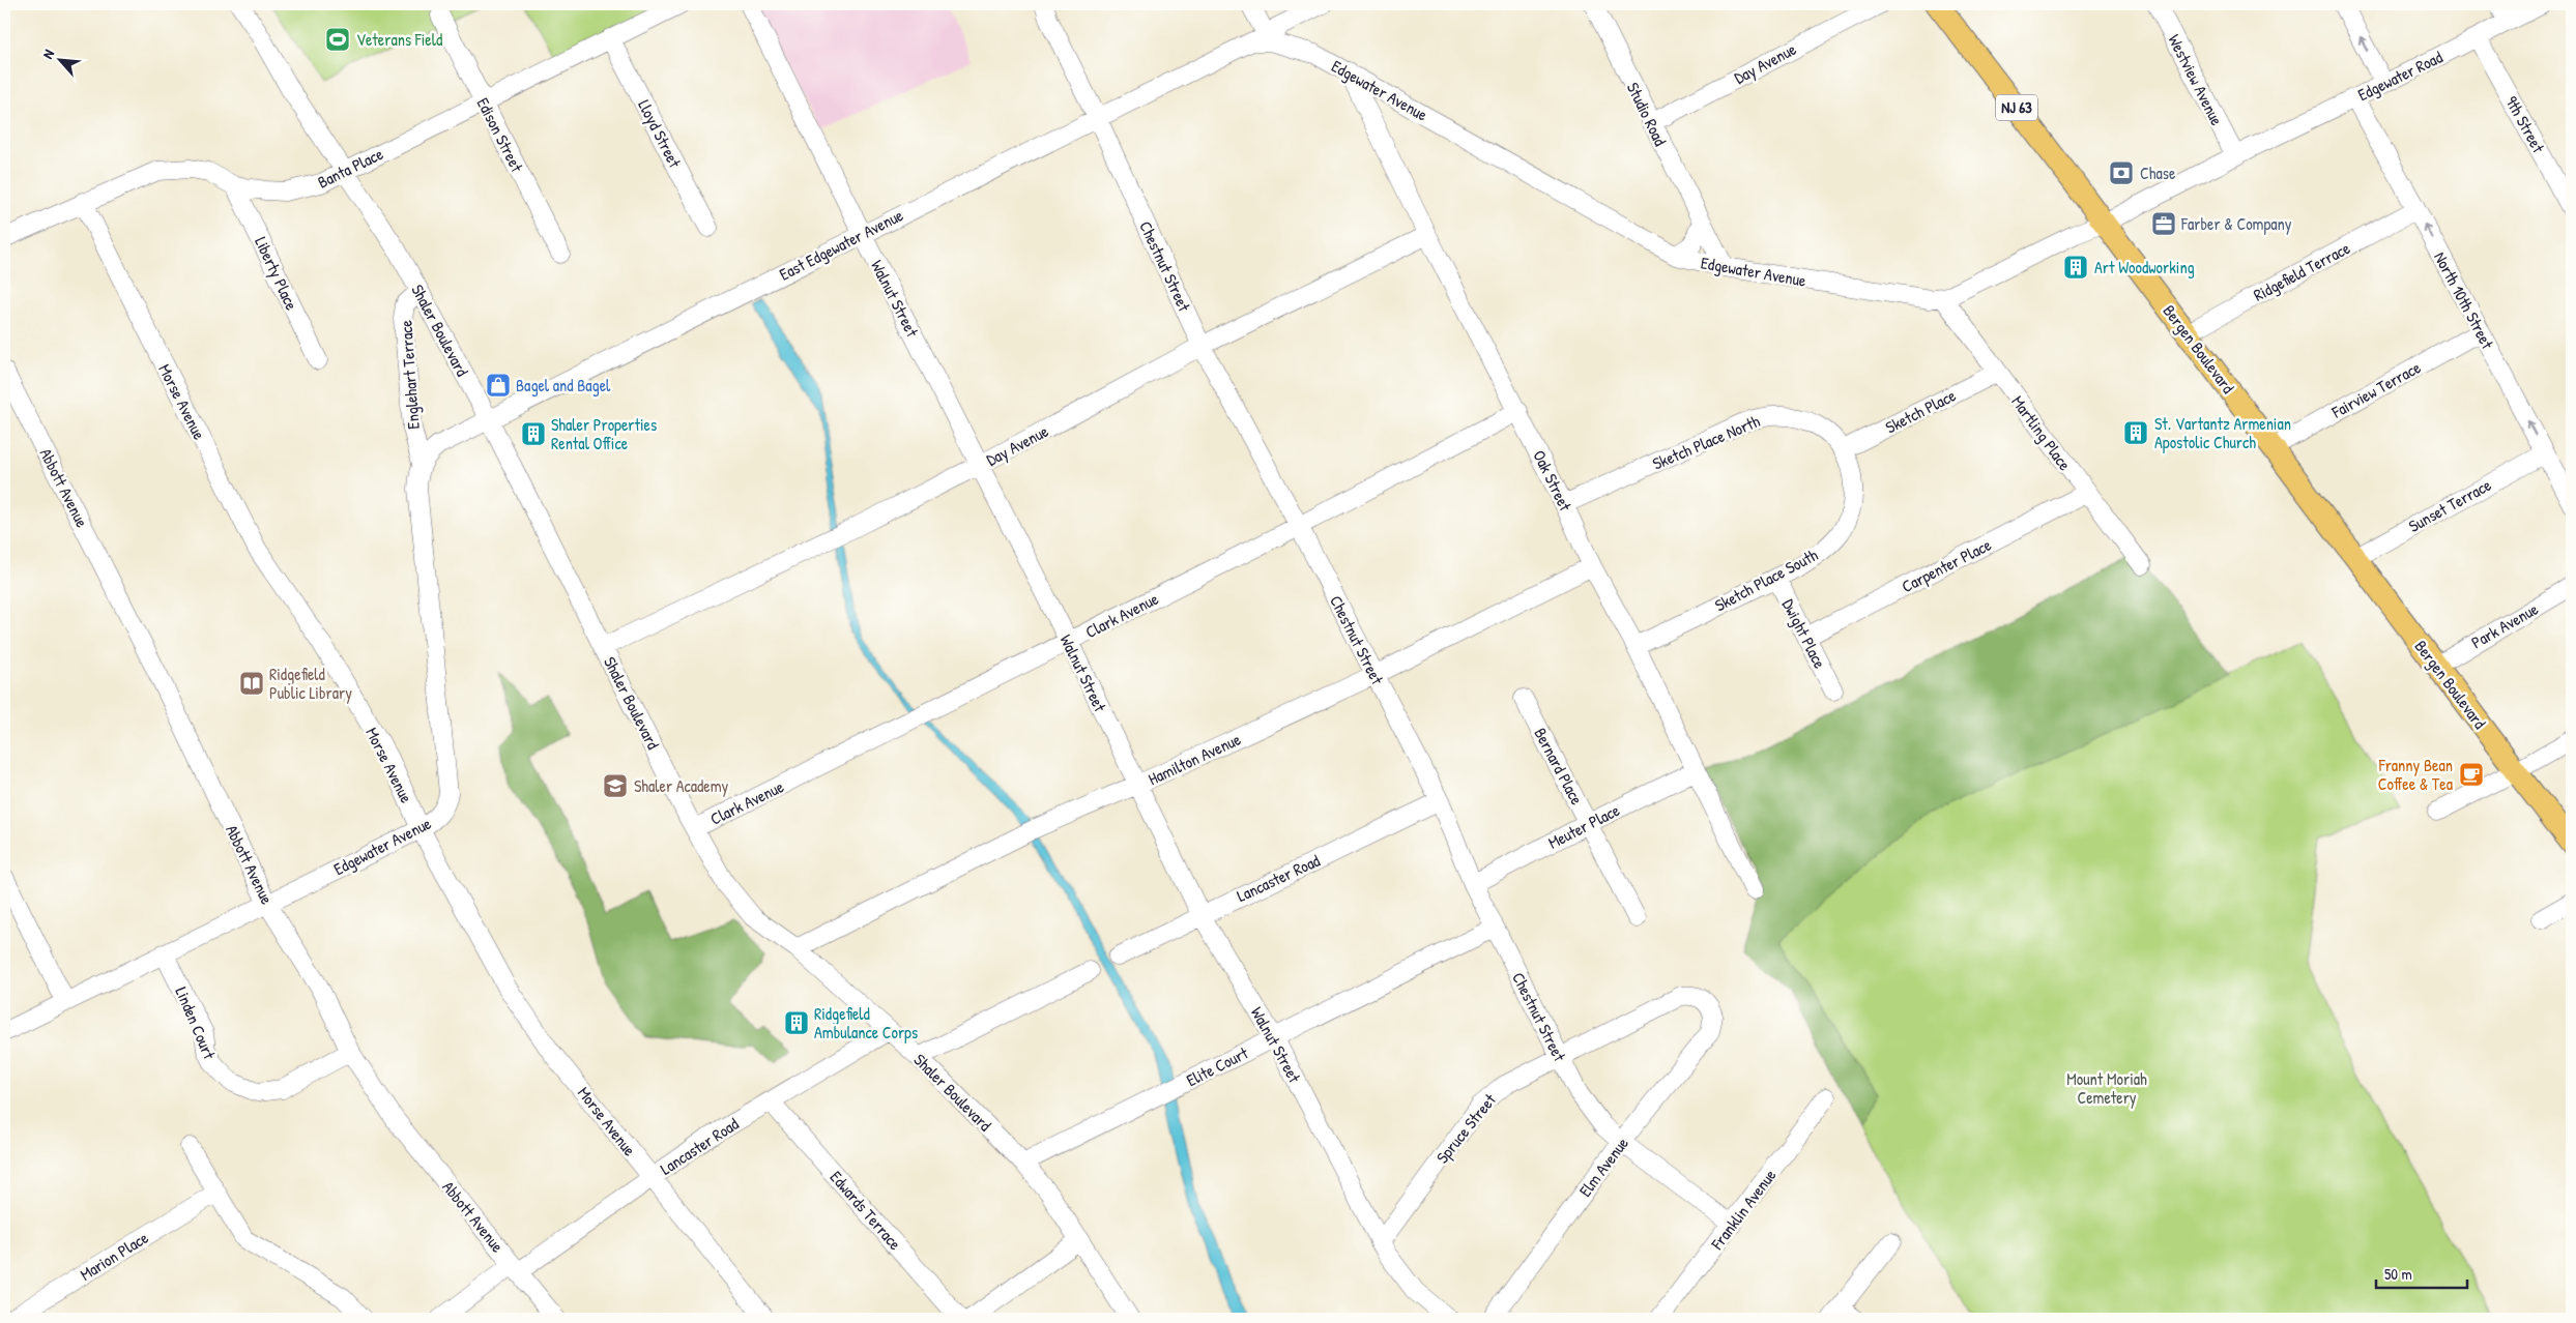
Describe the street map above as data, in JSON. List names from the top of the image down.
{
  "streets": {
    "main road": ["NJ 63", "Bergen Boulevard"],
    "street": [
      "Day Avenue",
      "Edgewater Road",
      "Westview Avenue",
      "Edgewater Avenue",
      "Studio Road",
      "9th Street",
      "Lloyd Street",
      "Edison Street",
      "Banta Place",
      "East Edgewater Avenue",
      "Chestnut Street",
      "Ridgefield Terrace",
      "Liberty Place",
      "Walnut Street",
      "North 10th Street",
      "Shaler Boulevard",
      "Englehart Terrace",
      "Fairview Terrace",
      "Morse Avenue",
      "Sketch Place",
      "Martling Place",
      "Sketch Place North",
      "Oak Street",
      "Abbott Avenue",
      "Sunset Terrace",
      "Carpenter Place",
      "Sketch Place South",
      "Clark Avenue",
      "Park Avenue",
      "Dwight Place",
      "Hamilton Avenue",
      "Bernard Place",
      "Meuter Place",
      "Lancaster Road",
      "Linden Court",
      "Elite Court",
      "Spruce Street",
      "Elm Avenue",
      "Franklin Avenue",
      "Edwards Terrace",
      "Marion Place"
    ]
  },
  "crossings": [
    ["Day Avenue", "Studio Road"],
    ["Day Avenue", "Chestnut Street"],
    ["Day Avenue", "Walnut Street"],
    ["Day Avenue", "Shaler Boulevard"],
    ["Day Avenue", "Oak Street"],
    ["Edgewater Road", "Edgewater Avenue"],
    ["Edgewater Road", "9th Street"],
    ["Edgewater Road", "North 10th Street"],
    ["Westview Avenue", "Edgewater Avenue"],
    ["Edgewater Avenue", "Studio Road"],
    ["Edgewater Avenue", "East Edgewater Avenue"],
    ["Edgewater Avenue", "Bergen Boulevard"],
    ["Edgewater Avenue", "Englehart Terrace"],
    ["Edgewater Avenue", "Morse Avenue"],
    ["Edgewater Avenue", "Martling Place"],
    ["Edgewater Avenue", "Oak Street"],
    ["Edgewater Avenue", "Abbott Avenue"],
    ["Edgewater Avenue", "Linden Court"],
    ["Lloyd Street", "Banta Place"],
    ["Edison Street", "Banta Place"],
    ["Banta Place", "Liberty Place"],
    ["Banta Place", "Shaler Boulevard"],
    ["Banta Place", "Morse Avenue"],
    ["East Edgewater Avenue", "Chestnut Street"],
    ["East Edgewater Avenue", "Walnut Street"],
    ["East Edgewater Avenue", "Shaler Boulevard"],
    ["East Edgewater Avenue", "Englehart Terrace"],
    ["Chestnut Street", "Clark Avenue"],
    ["Chestnut Street", "Hamilton Avenue"],
    ["Chestnut Street", "Meuter Place"],
    ["Chestnut Street", "Lancaster Road"],
    ["Chestnut Street", "Elite Court"],
    ["Chestnut Street", "Spruce Street"],
    ["Chestnut Street", "Elm Avenue"],
    ["Chestnut Street", "Franklin Avenue"],
    ["Ridgefield Terrace", "North 10th Street"],
    ["Ridgefield Terrace", "Bergen Boulevard"],
    ["Walnut Street", "Clark Avenue"],
    ["Walnut Street", "Hamilton Avenue"],
    ["Walnut Street", "Lancaster Road"],
    ["Walnut Street", "Elite Court"],
    ["Walnut Street", "Spruce Street"],
    ["North 10th Street", "Fairview Terrace"],
    ["North 10th Street", "Sunset Terrace"],
    ["Shaler Boulevard", "Englehart Terrace"],
    ["Shaler Boulevard", "Clark Avenue"],
    ["Shaler Boulevard", "Hamilton Avenue"],
    ["Shaler Boulevard", "Lancaster Road"],
    ["Shaler Boulevard", "Elite Court"],
    ["Bergen Boulevard", "Fairview Terrace"],
    ["Bergen Boulevard", "Sunset Terrace"],
    ["Bergen Boulevard", "Park Avenue"],
    ["Morse Avenue", "Lancaster Road"],
    ["Sketch Place", "Martling Place"],
    ["Sketch Place", "Sketch Place North"],
    ["Sketch Place", "Sketch Place South"],
    ["Martling Place", "Carpenter Place"],
    ["Sketch Place North", "Oak Street"],
    ["Sketch Place North", "Sketch Place South"],
    ["Oak Street", "Sketch Place South"],
    ["Oak Street", "Clark Avenue"],
    ["Oak Street", "Hamilton Avenue"],
    ["Oak Street", "Meuter Place"],
    ["Abbott Avenue", "Lancaster Road"],
    ["Abbott Avenue", "Linden Court"],
    ["Carpenter Place", "Dwight Place"],
    ["Sketch Place South", "Dwight Place"],
    ["Bernard Place", "Meuter Place"],
    ["Lancaster Road", "Edwards Terrace"],
    ["Spruce Street", "Elm Avenue"]
  ],
  "one_way": ["North 10th Street"],
  "parks": ["Mount Moriah Cemetery"],
  "places": {
    "sports": ["Veterans Field"],
    "bank": ["Chase"],
    "office": ["Farber & Company"],
    "building": [
      "Art Woodworking",
      "St. Vartantz Armenian Apostolic Church",
      "Shaler Properties Rental Office",
      "Ridgefield Ambulance Corps"
    ],
    "shop": ["Bagel and Bagel"],
    "library": ["Ridgefield Public Library"],
    "cafe": ["Franny Bean Coffee & Tea"],
    "school or university": ["Shaler Academy"]
  },
  "scale_bar": "50 m",
  "north": "top left"
}
